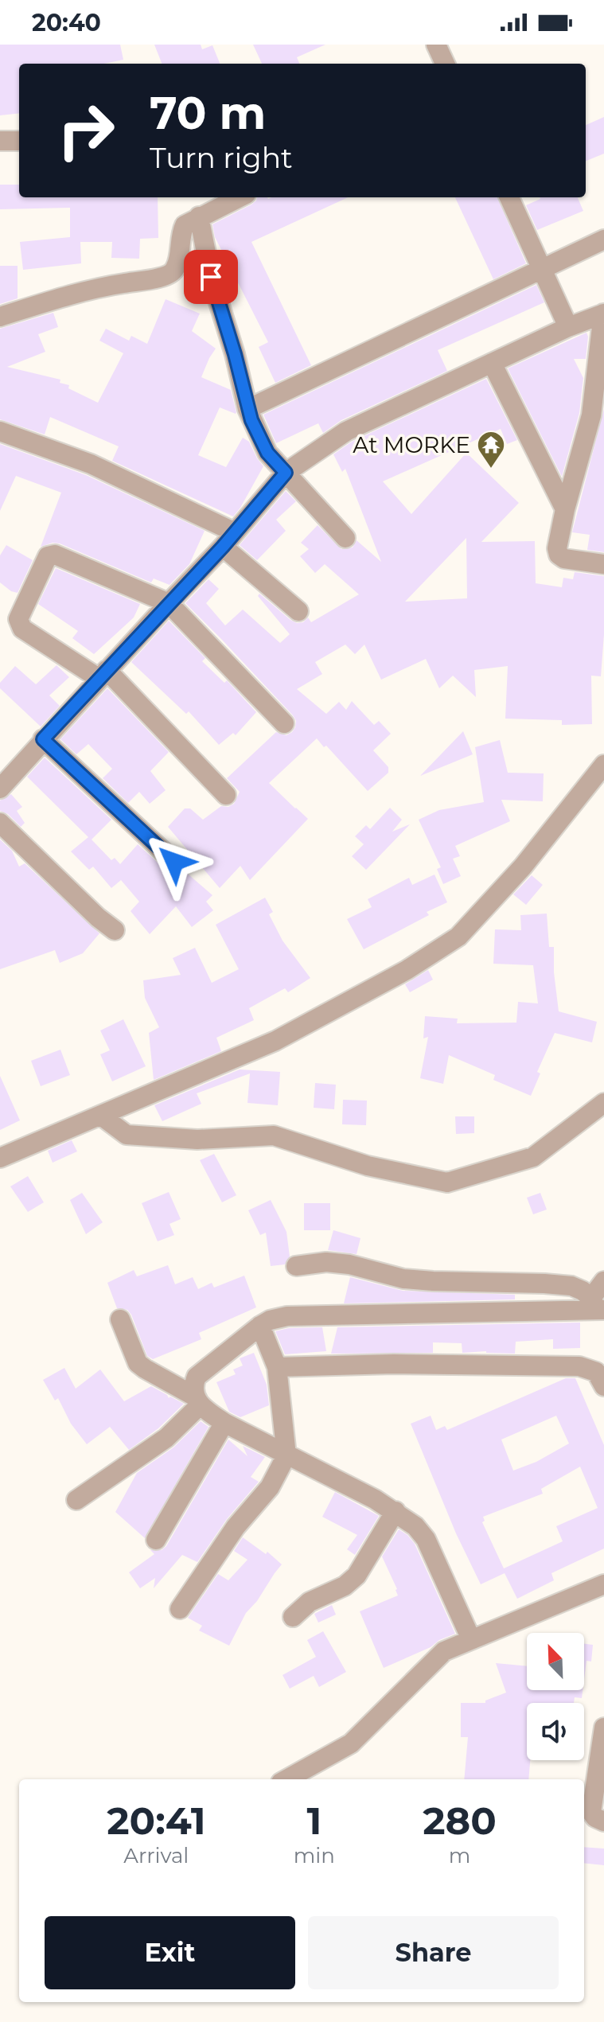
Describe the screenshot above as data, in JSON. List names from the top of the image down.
{
  "places": {
    "temple": ["At MORKE"]
  },
  "north": "top left",
  "page": {
    "status": "20:40",
    "turn": ["70 m", "Turn right"],
    "eta": [
      "20:41",
      "Arrival",
      "1",
      "min",
      "280",
      "m"
    ],
    "buttons": ["Exit", "Share"]
  }
}
